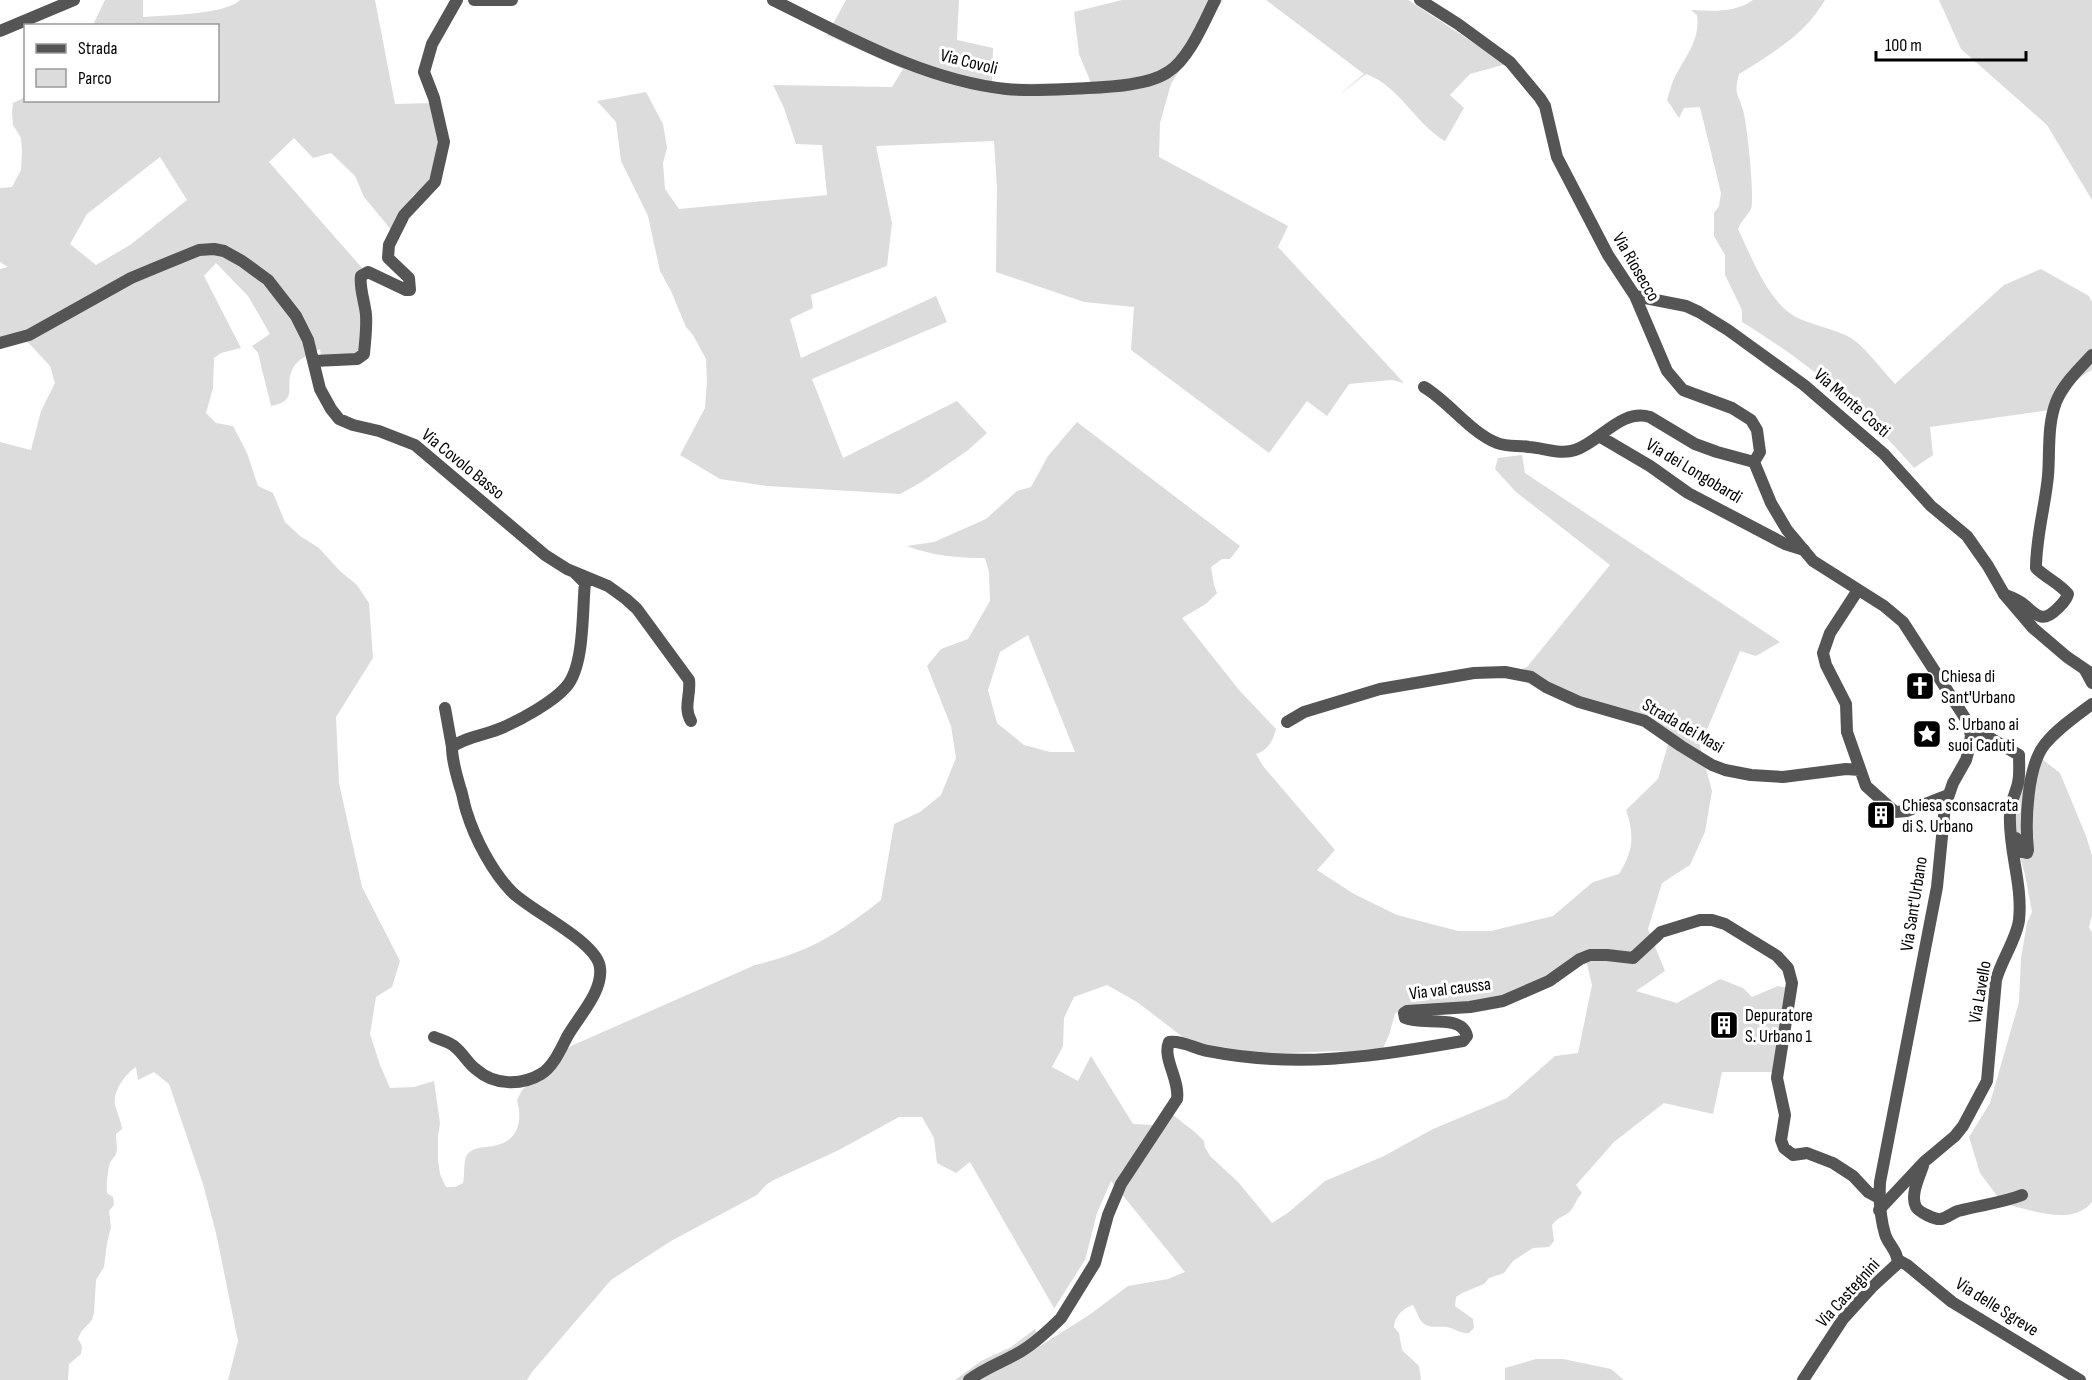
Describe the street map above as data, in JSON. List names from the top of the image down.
{
  "streets": {
    "street": [
      "Via Covoli",
      "Via Riosecco",
      "Via Monte Costi",
      "Via Covolo Basso",
      "Via dei Longobardi",
      "Strada dei Masi",
      "Via Sant'Urbano",
      "Via val caussa",
      "Via Lavello",
      "Via Castegnini",
      "Via delle Sgreve"
    ]
  },
  "crossings": [
    ["Via Riosecco", "Via Monte Costi"],
    ["Via Riosecco", "Via dei Longobardi"],
    ["Via Sant'Urbano", "Via val caussa"],
    ["Via Sant'Urbano", "Via Lavello"],
    ["Via Sant'Urbano", "Via Castegnini"],
    ["Via Sant'Urbano", "Via delle Sgreve"],
    ["Via val caussa", "Via Lavello"],
    ["Via Castegnini", "Via delle Sgreve"]
  ],
  "places": {
    "church": ["Chiesa di Sant'Urbano"],
    "place": ["S. Urbano ai suoi Caduti"],
    "building": ["Chiesa sconsacrata di S. Urbano", "Depuratore S. Urbano 1"]
  },
  "legend": ["Strada", "Parco"],
  "scale_bar": "100 m"
}
